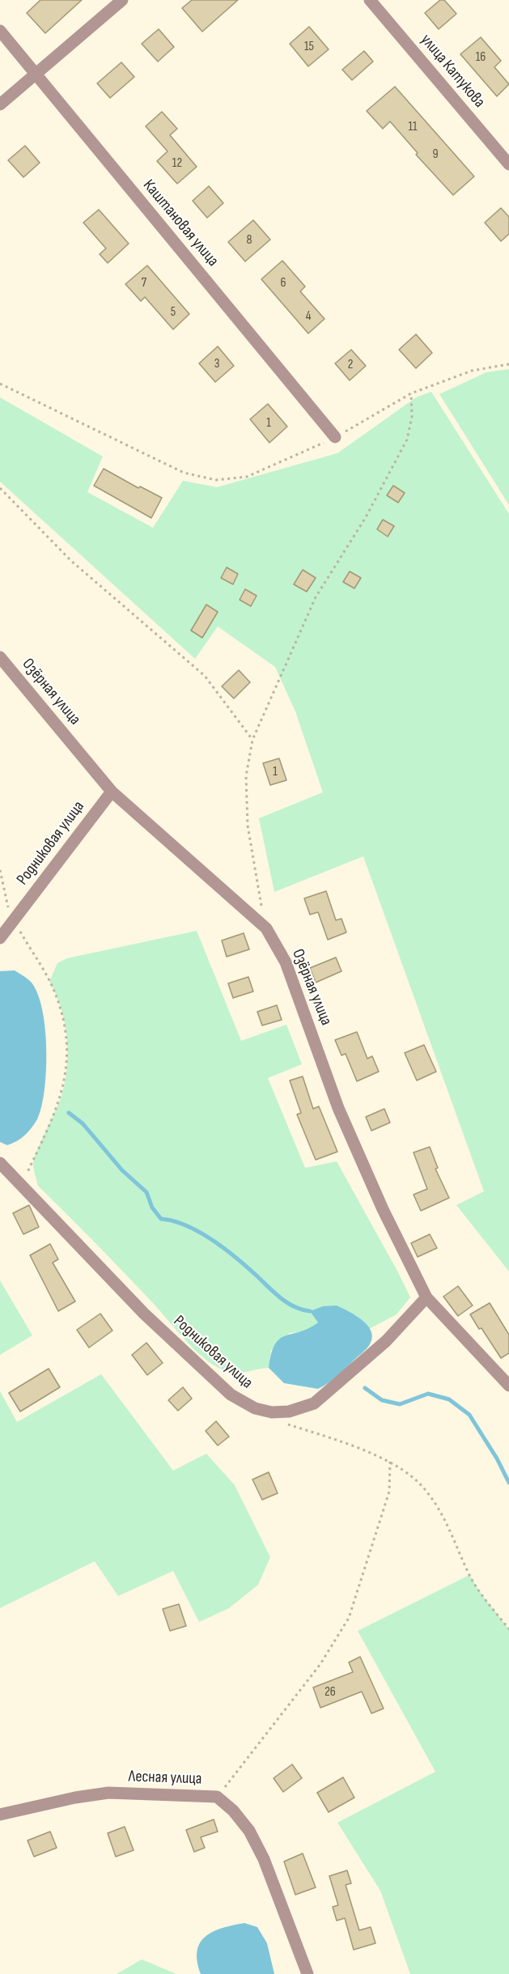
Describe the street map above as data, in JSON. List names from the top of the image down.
{
  "streets": {
    "street": [
      "улица Катукова",
      "Каштановая улица",
      "Озёрная улица",
      "Родниковая улица",
      "Лесная улица"
    ]
  },
  "crossings": [
    ["Озёрная улица", "Родниковая улица"]
  ],
  "house_numbers": [
    "15",
    "16",
    "11",
    "9",
    "12",
    "8",
    "7",
    "6",
    "5",
    "4",
    "3",
    "2",
    "1",
    "1",
    "26"
  ]
}
